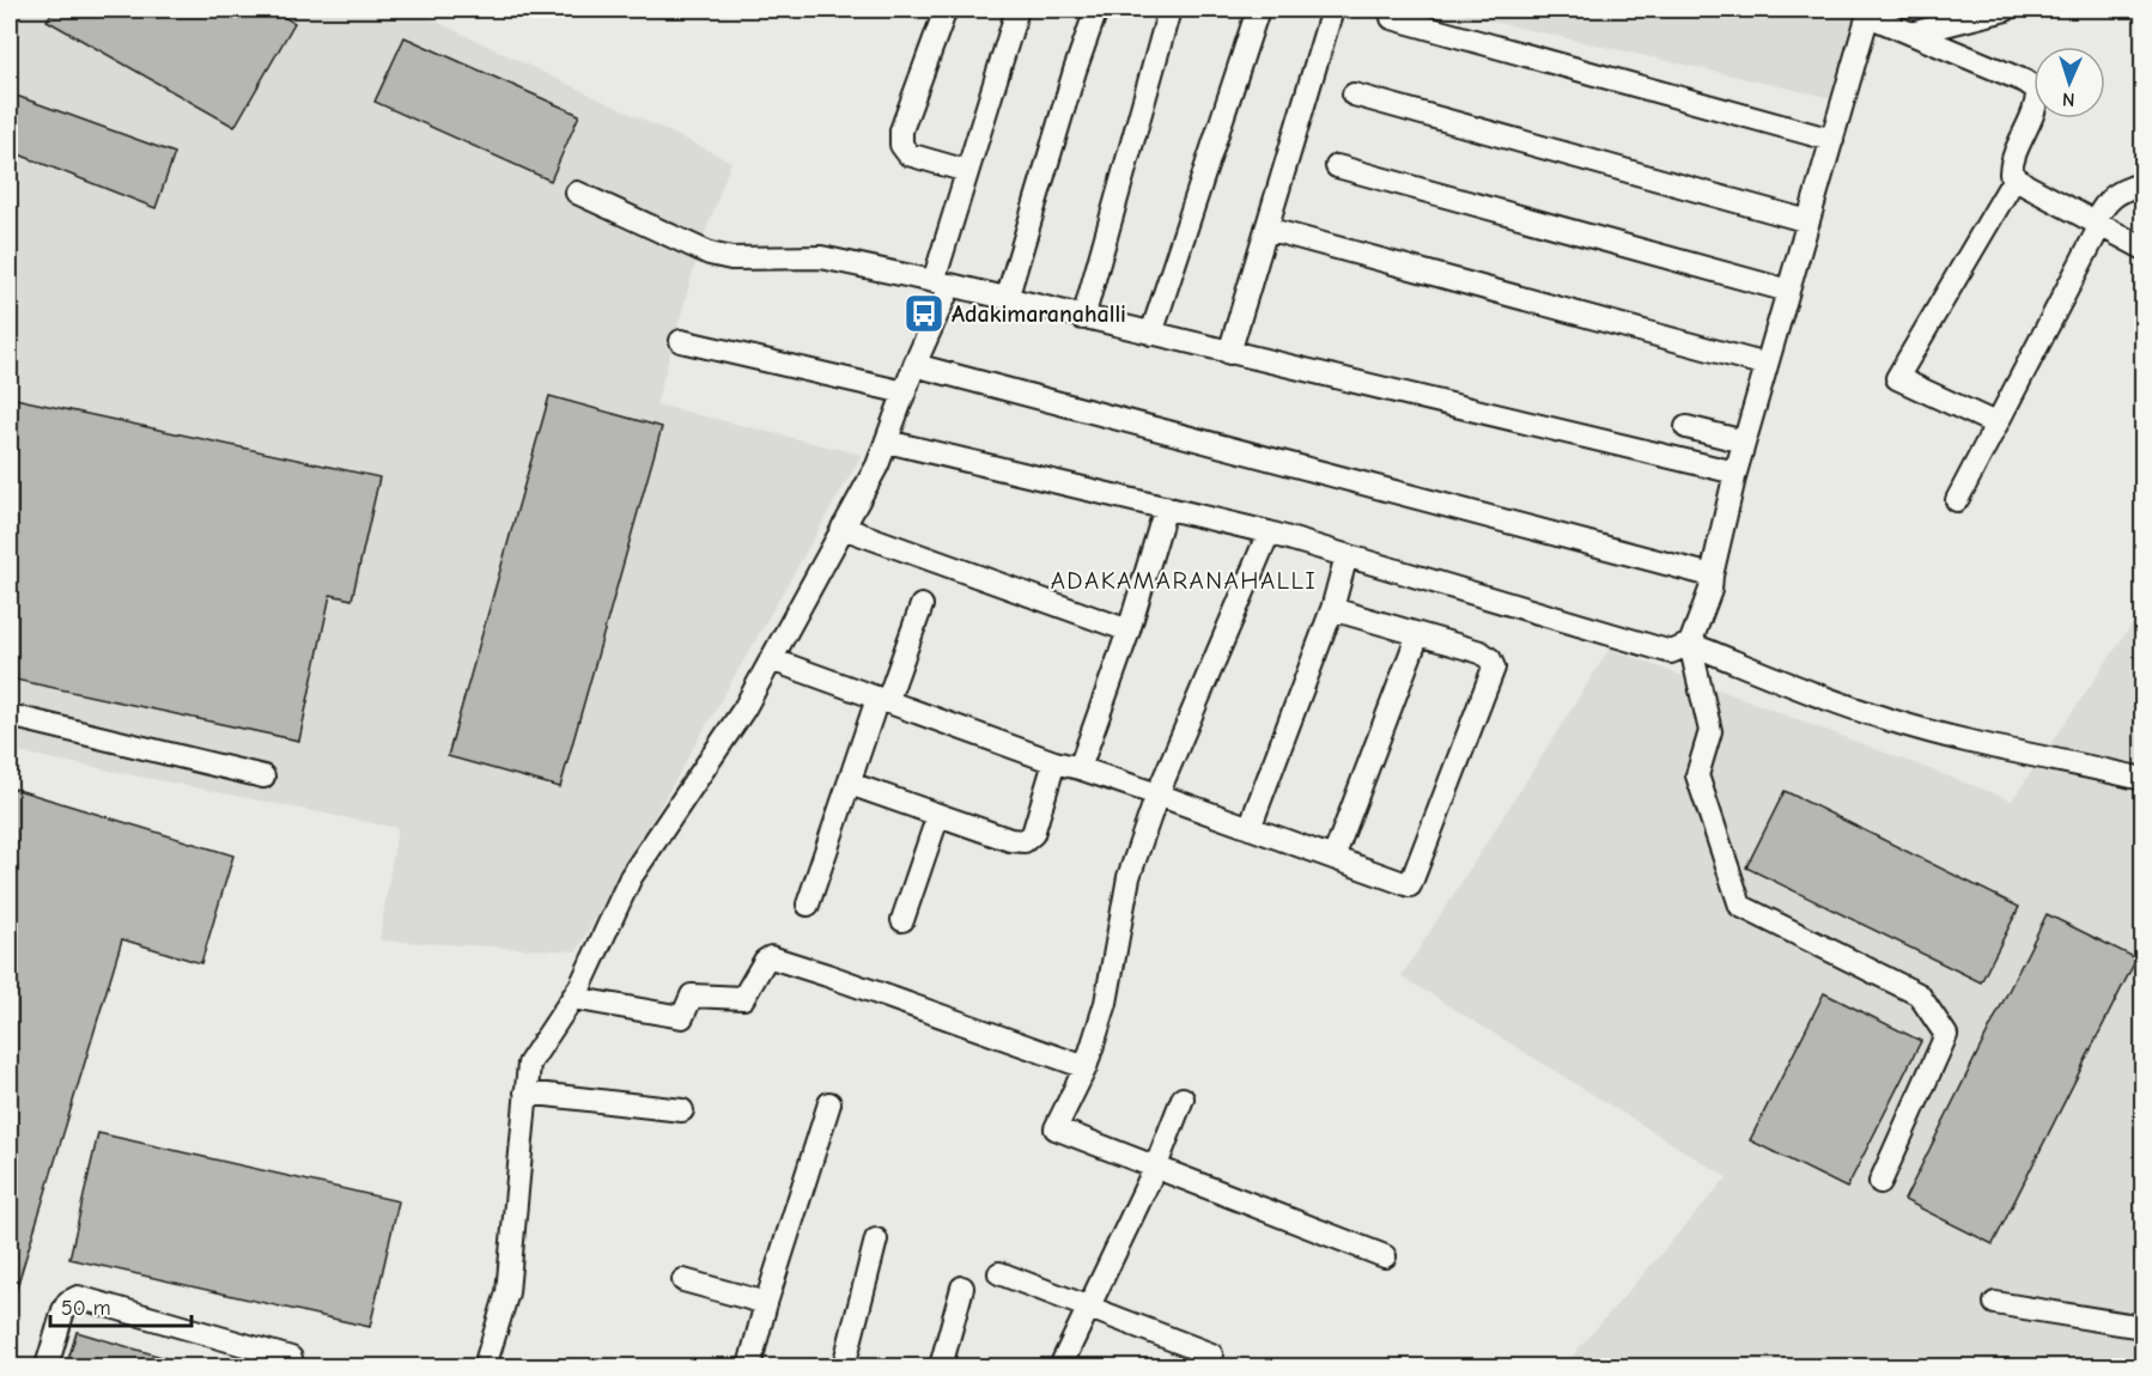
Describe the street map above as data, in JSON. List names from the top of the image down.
{
  "districts": ["ADAKAMARANAHALLI"],
  "places": {
    "bus stop": ["Adakimaranahalli"]
  },
  "scale_bar": "50 m",
  "north": "bottom"
}
